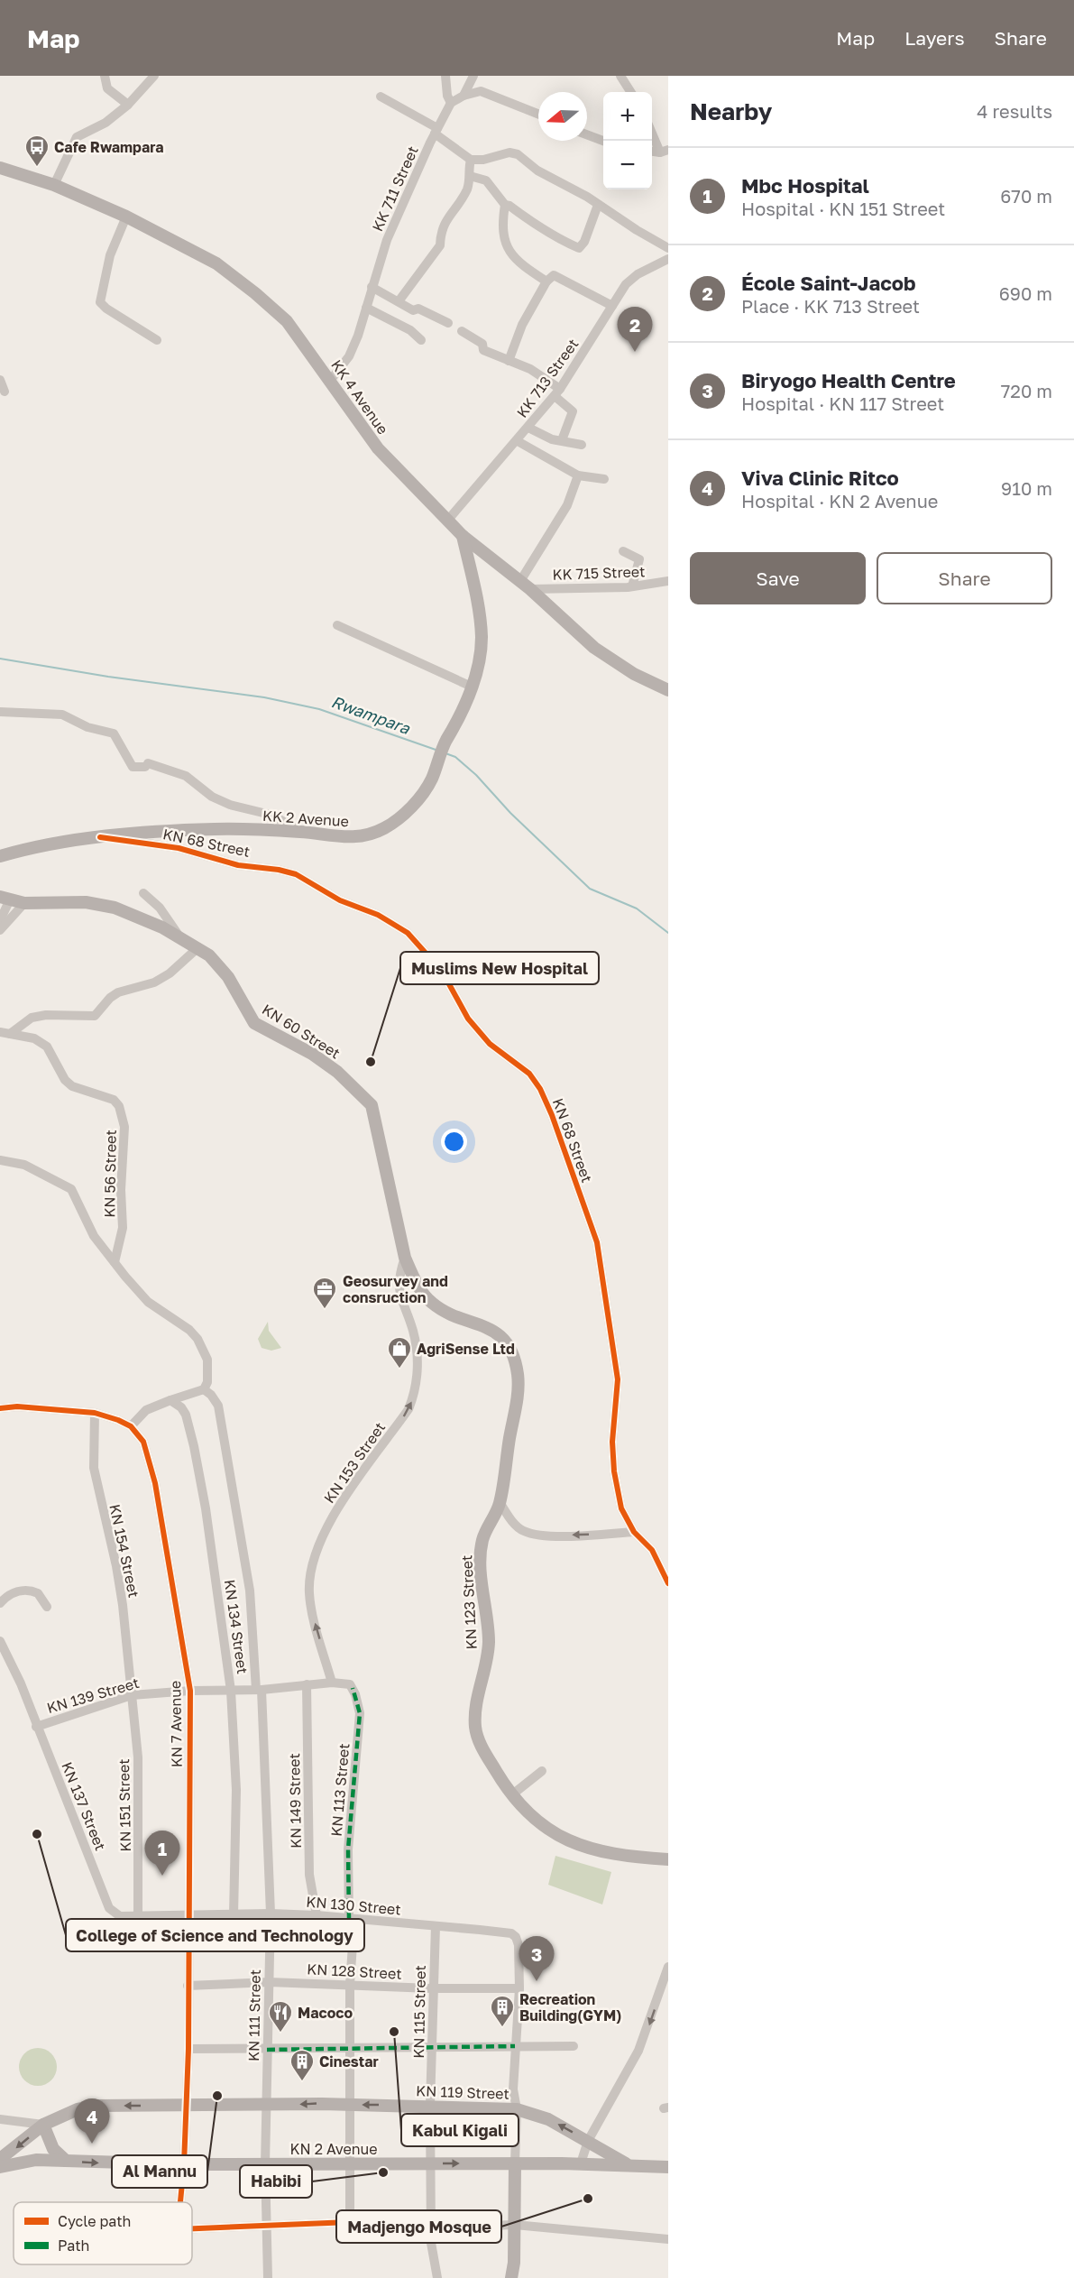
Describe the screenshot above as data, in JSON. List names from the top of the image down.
{
  "streets": {
    "main road": [
      "KK 4 Avenue",
      "KK 2 Avenue",
      "KN 60 Street",
      "KN 123 Street",
      "KN 119 Street",
      "KN 2 Avenue"
    ],
    "street": [
      "KK 711 Street",
      "KK 713 Street",
      "KK 715 Street",
      "KN 68 Street",
      "KN 56 Street",
      "KN 153 Street",
      "KN 154 Street",
      "KN 134 Street",
      "KN 139 Street",
      "KN 7 Avenue",
      "KN 113 Street",
      "KN 149 Street",
      "KN 151 Street",
      "KN 137 Street",
      "KN 130 Street",
      "KN 128 Street",
      "KN 115 Street",
      "KN 111 Street"
    ]
  },
  "crossings": [
    ["KK 711 Street", "KK 4 Avenue"],
    ["KK 713 Street", "KK 4 Avenue"],
    ["KK 4 Avenue", "KK 715 Street"],
    ["KK 4 Avenue", "KK 2 Avenue"],
    ["KK 2 Avenue", "KN 68 Street"],
    ["KN 60 Street", "KN 153 Street"],
    ["KN 60 Street", "KN 123 Street"],
    ["KN 153 Street", "KN 113 Street"],
    ["KN 154 Street", "KN 139 Street"],
    ["KN 154 Street", "KN 151 Street"],
    ["KN 134 Street", "KN 139 Street"],
    ["KN 134 Street", "KN 130 Street"],
    ["KN 139 Street", "KN 7 Avenue"],
    ["KN 139 Street", "KN 113 Street"],
    ["KN 139 Street", "KN 151 Street"],
    ["KN 139 Street", "KN 137 Street"],
    ["KN 139 Street", "KN 111 Street"],
    ["KN 7 Avenue", "KN 137 Street"],
    ["KN 7 Avenue", "KN 130 Street"],
    ["KN 7 Avenue", "KN 128 Street"],
    ["KN 7 Avenue", "KN 119 Street"],
    ["KN 7 Avenue", "KN 2 Avenue"],
    ["KN 113 Street", "KN 149 Street"],
    ["KN 113 Street", "KN 130 Street"],
    ["KN 113 Street", "KN 128 Street"],
    ["KN 113 Street", "KN 111 Street"],
    ["KN 113 Street", "KN 119 Street"],
    ["KN 113 Street", "KN 2 Avenue"],
    ["KN 149 Street", "KN 130 Street"],
    ["KN 151 Street", "KN 137 Street"],
    ["KN 137 Street", "KN 130 Street"],
    ["KN 130 Street", "KN 128 Street"],
    ["KN 130 Street", "KN 115 Street"],
    ["KN 130 Street", "KN 111 Street"],
    ["KN 128 Street", "KN 115 Street"],
    ["KN 128 Street", "KN 111 Street"],
    ["KN 115 Street", "KN 119 Street"],
    ["KN 115 Street", "KN 2 Avenue"],
    ["KN 111 Street", "KN 119 Street"],
    ["KN 111 Street", "KN 2 Avenue"],
    ["KN 119 Street", "KN 2 Avenue"]
  ],
  "one_way": ["KN 153 Street", "KN 119 Street"],
  "water": ["Rwampara"],
  "places": {
    "bus stop": ["Cafe Rwampara"],
    "other": [
      "Muslims New Hospital",
      "College of Science and Technology",
      "Kabul Kigali",
      "Al Mannu",
      "Habibi",
      "Madjengo Mosque"
    ],
    "office": ["Geosurvey and consruction"],
    "shop": ["AgriSense Ltd"],
    "building": ["Recreation Building(GYM)", "Cinestar"],
    "restaurant": ["Macoco"]
  },
  "legend": ["Cycle path", "Path"],
  "north": "left",
  "page": {
    "header": "Map",
    "nav": ["Map", "Layers", "Share"],
    "heading": ["Nearby", "4 results"],
    "map_buttons": ["+", "−"],
    "list": [
      {
        "mark": "1",
        "name": "Mbc Hospital",
        "note": "Hospital · KN 151 Street",
        "value": "670 m"
      },
      {
        "mark": "2",
        "name": "École Saint-Jacob",
        "note": "Place · KK 713 Street",
        "value": "690 m"
      },
      {
        "mark": "3",
        "name": "Biryogo Health Centre",
        "note": "Hospital · KN 117 Street",
        "value": "720 m"
      },
      {
        "mark": "4",
        "name": "Viva Clinic Ritco",
        "note": "Hospital · KN 2 Avenue",
        "value": "910 m"
      }
    ],
    "pins": [
      "2",
      "1",
      "3",
      "4"
    ],
    "buttons": ["Save", "Share"]
  }
}
